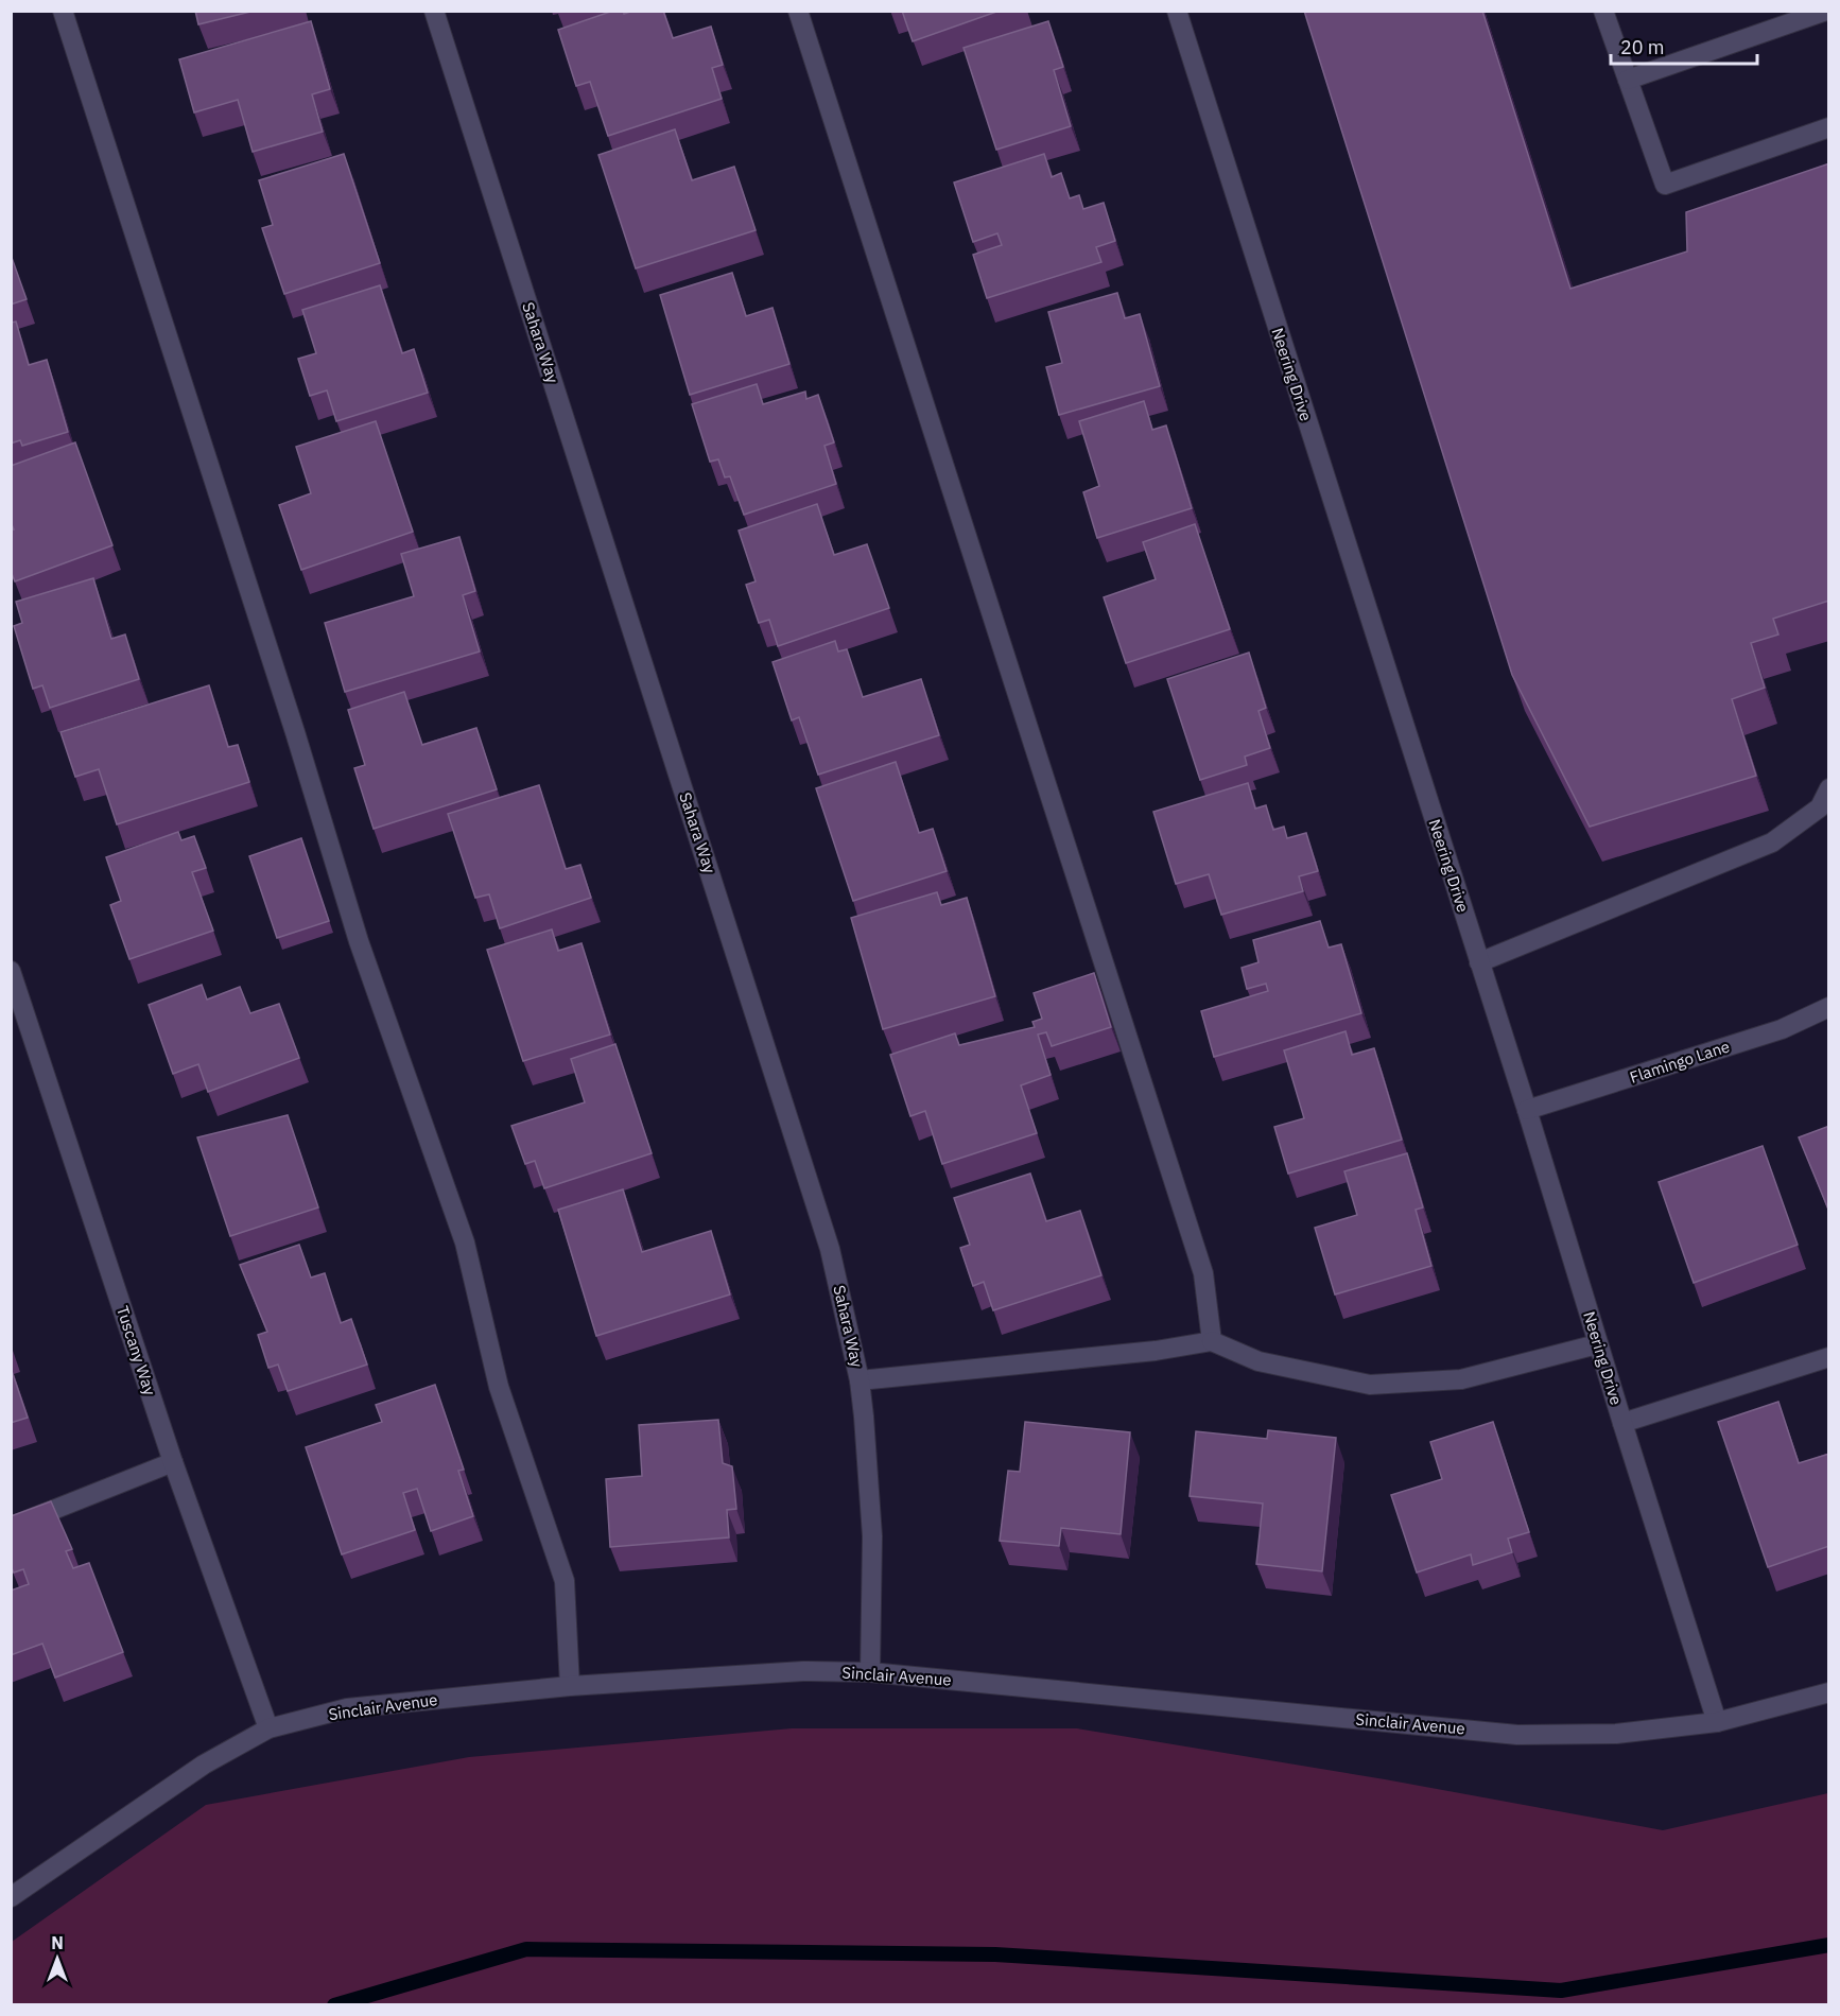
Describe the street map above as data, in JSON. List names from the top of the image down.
{
  "streets": {
    "street": [
      "Sahara Way",
      "Neering Drive",
      "Flamingo Lane",
      "Tuscany Way",
      "Sinclair Avenue"
    ]
  },
  "crossings": [
    ["Sahara Way", "Sinclair Avenue"],
    ["Neering Drive", "Flamingo Lane"],
    ["Neering Drive", "Sinclair Avenue"],
    ["Tuscany Way", "Sinclair Avenue"]
  ],
  "scale_bar": "20 m",
  "north": "top"
}
